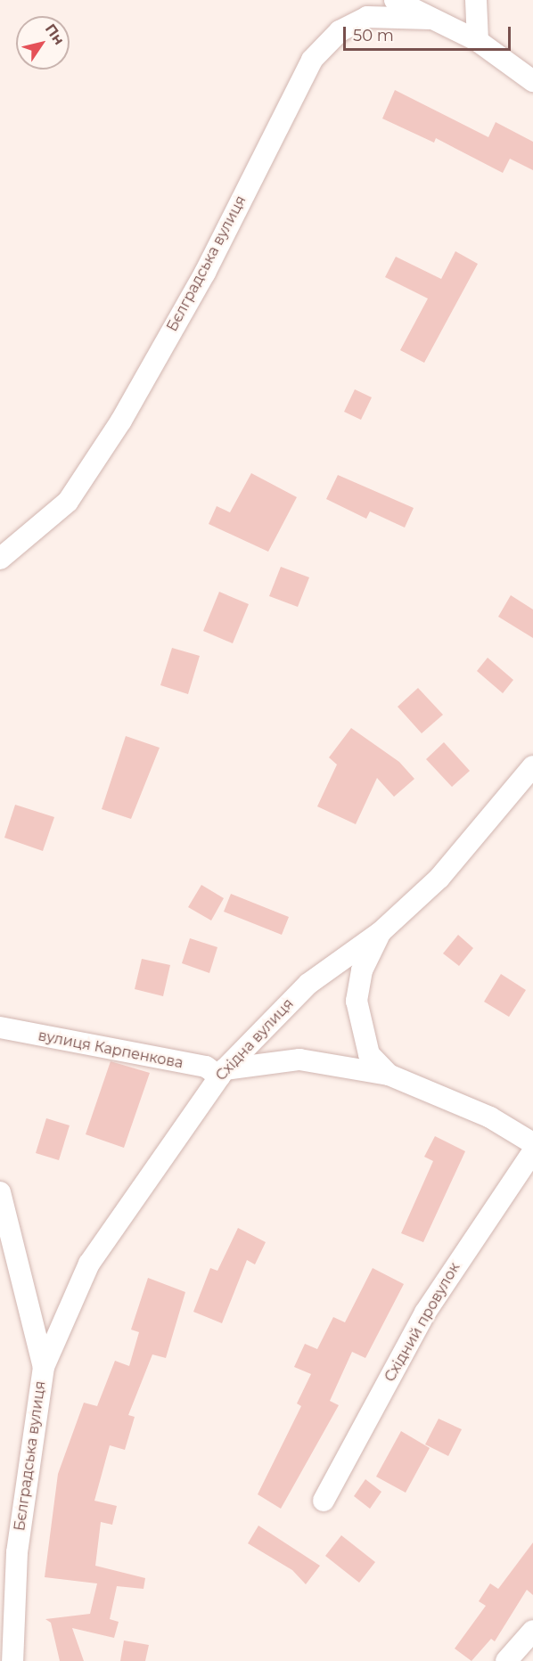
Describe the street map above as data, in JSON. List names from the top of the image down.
{
  "streets": {
    "street": [
      "Бєлградська вулиця",
      "Східна вулиця",
      "вулиця Карпенкова",
      "Східний провулок"
    ]
  },
  "crossings": [
    ["Бєлградська вулиця", "Східна вулиця"],
    ["Східна вулиця", "вулиця Карпенкова"]
  ],
  "scale_bar": "50 m",
  "north": "top right"
}
